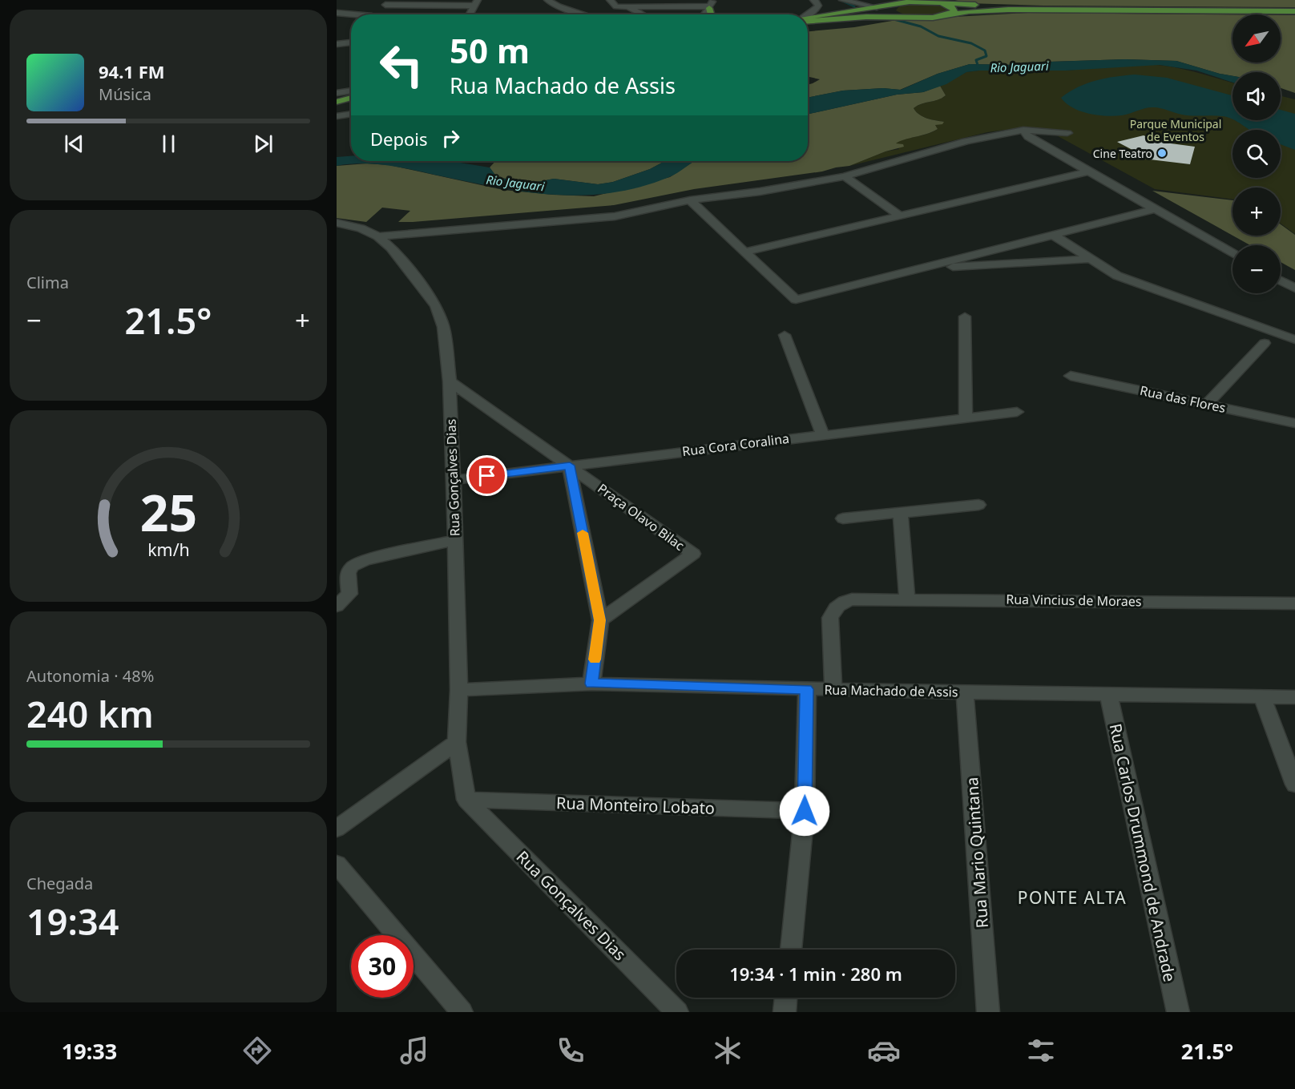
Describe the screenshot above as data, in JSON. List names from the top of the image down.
{
  "streets": {
    "street": [
      "Rua das Flores",
      "Rua Cora Coralina",
      "Rua Gonçalves Dias",
      "Praça Olavo Bilac",
      "Rua Vincius de Moraes",
      "Rua Machado de Assis",
      "Rua Monteiro Lobato",
      "Rua Mario Quintana",
      "Rua Carlos Drummond de Andrade"
    ]
  },
  "crossings": [
    ["Rua Cora Coralina", "Rua Gonçalves Dias"],
    ["Rua Cora Coralina", "Praça Olavo Bilac"],
    ["Rua Gonçalves Dias", "Praça Olavo Bilac"],
    ["Rua Gonçalves Dias", "Rua Machado de Assis"],
    ["Rua Gonçalves Dias", "Rua Monteiro Lobato"],
    ["Rua Vincius de Moraes", "Rua Machado de Assis"],
    ["Rua Machado de Assis", "Rua Mario Quintana"],
    ["Rua Machado de Assis", "Rua Carlos Drummond de Andrade"]
  ],
  "districts": ["PONTE ALTA"],
  "water": ["Rio Jaguari"],
  "parks": ["Parque Municipal de Eventos"],
  "places": ["Cine Teatro"],
  "north": "bottom left",
  "page": {
    "map_buttons": ["+", "−"],
    "turn": ["50 m", "Rua Machado de Assis"],
    "song": ["94.1 FM", "Música"],
    "then": "Depois",
    "tile": [
      "Clima",
      ["Autonomia · 48%", "240 km"],
      ["Chegada", "19:34"]
    ],
    "heat": ["−", "21.5°", "+"],
    "limit": "30",
    "trip": "19:34 · 1 min · 280 m",
    "tabs": ["19:33", "21.5°"],
    "gauge": ["25", "km/h"]
  }
}
